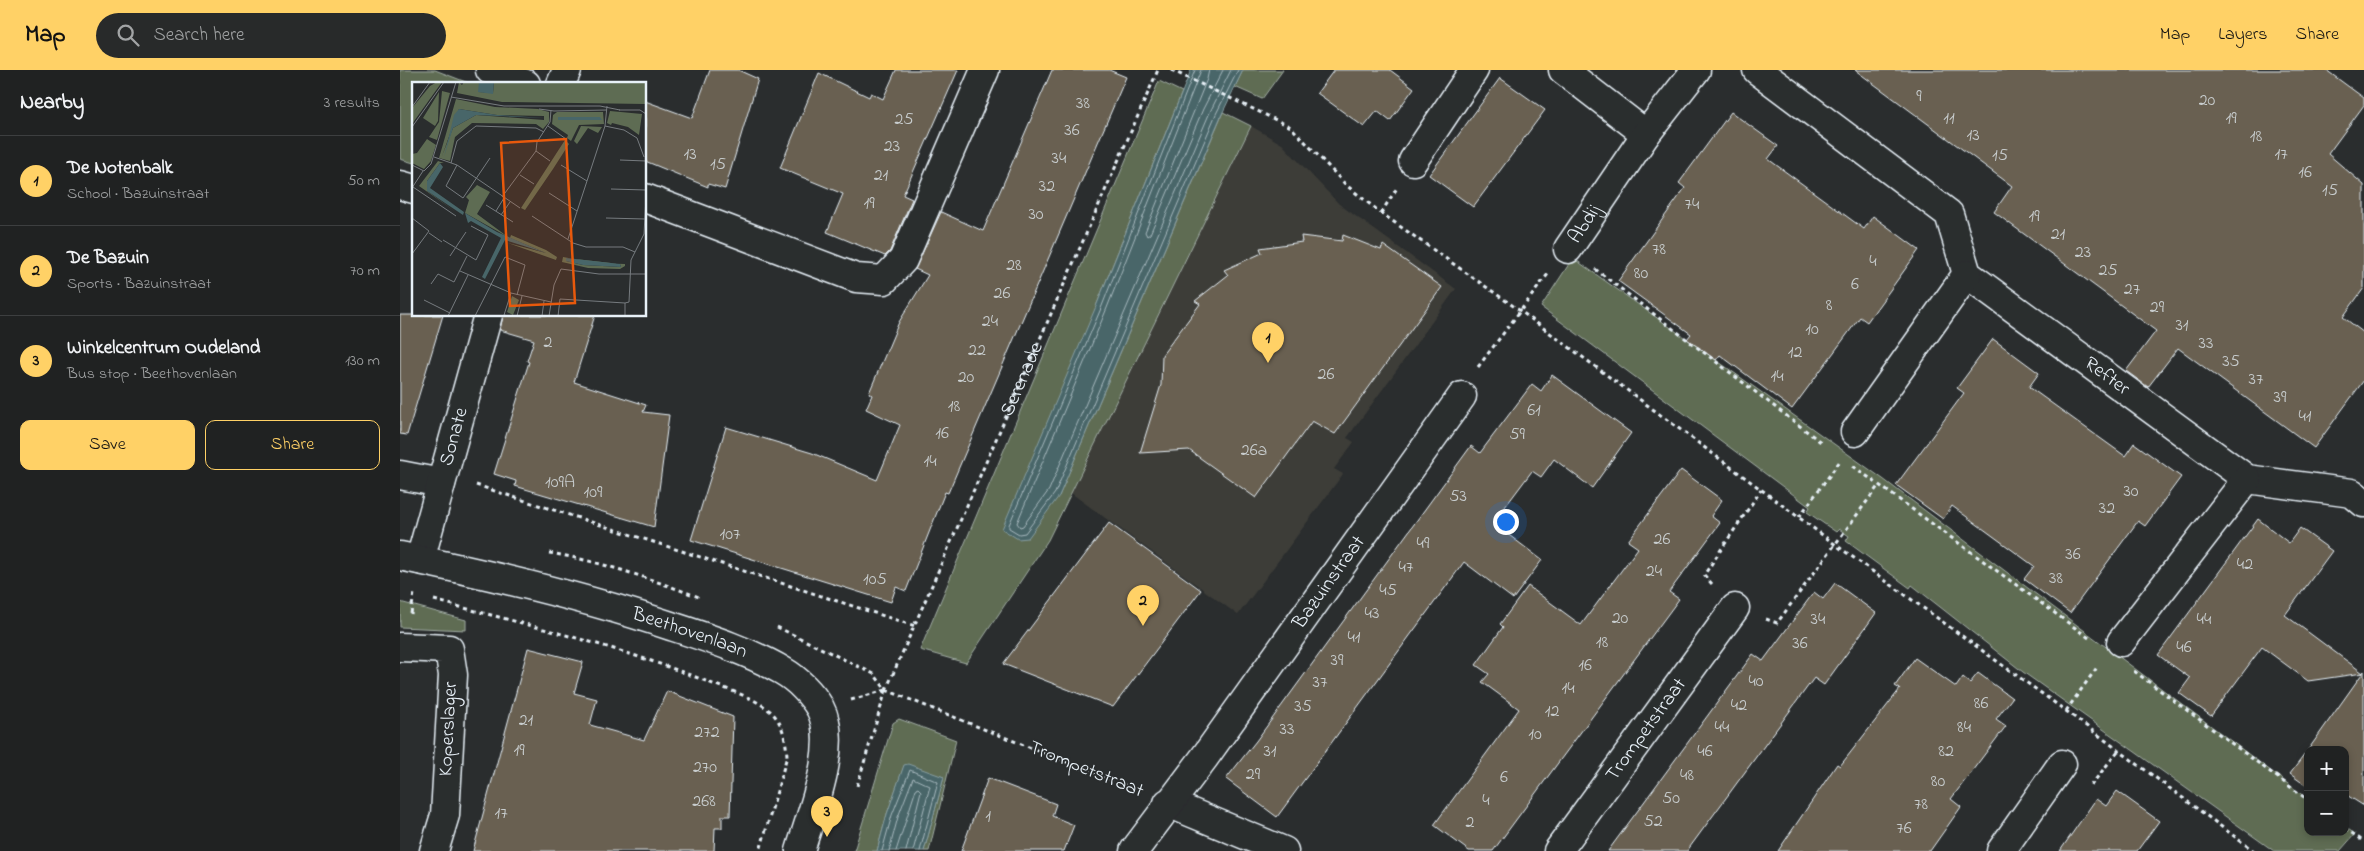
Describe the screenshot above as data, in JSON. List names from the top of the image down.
{
  "streets": {
    "street": [
      "Abdij",
      "Refter",
      "Sonate",
      "Bazuinstraat",
      "Beethovenlaan",
      "Koperslager",
      "Trompetstraat"
    ],
    "path": ["Serenade"]
  },
  "crossings": [
    ["Serenade", "Trompetstraat"],
    ["Sonate", "Beethovenlaan"],
    ["Bazuinstraat", "Trompetstraat"]
  ],
  "house_numbers": [
    "9",
    "20",
    "38",
    "11",
    "19",
    "25",
    "36",
    "13",
    "18",
    "23",
    "13",
    "17",
    "15",
    "34",
    "15",
    "16",
    "21",
    "32",
    "15",
    "19",
    "74",
    "30",
    "19",
    "21",
    "78",
    "23",
    "4",
    "28",
    "25",
    "80",
    "6",
    "27",
    "26",
    "8",
    "29",
    "24",
    "31",
    "10",
    "2",
    "33",
    "22",
    "12",
    "35",
    "26",
    "14",
    "20",
    "37",
    "39",
    "18",
    "61",
    "41",
    "16",
    "59",
    "26a",
    "14",
    "109A",
    "30",
    "109",
    "53",
    "32",
    "107",
    "26",
    "49",
    "36",
    "42",
    "47",
    "24",
    "38",
    "105",
    "45",
    "43",
    "20",
    "34",
    "44",
    "41",
    "18",
    "36",
    "46",
    "39",
    "16",
    "40",
    "37",
    "14",
    "86",
    "42",
    "35",
    "12",
    "21",
    "44",
    "84",
    "33",
    "272",
    "10",
    "19",
    "31",
    "46",
    "82",
    "270",
    "29",
    "48",
    "6",
    "80",
    "50",
    "4",
    "268",
    "78",
    "17",
    "1",
    "52",
    "2",
    "76"
  ],
  "page": {
    "header": "Map",
    "search": "Search here",
    "nav": ["Map", "Layers", "Share"],
    "heading": ["Nearby", "3 results"],
    "list": [
      {
        "mark": "1",
        "name": "De Notenbalk",
        "note": "School · Bazuinstraat",
        "value": "50 m"
      },
      {
        "mark": "2",
        "name": "De Bazuin",
        "note": "Sports · Bazuinstraat",
        "value": "70 m"
      },
      {
        "mark": "3",
        "name": "Winkelcentrum Oudeland",
        "note": "Bus stop · Beethovenlaan",
        "value": "130 m"
      }
    ],
    "pins": ["1", "2", "3"],
    "buttons": ["Save", "Share"],
    "map_buttons": ["+", "−"]
  }
}
